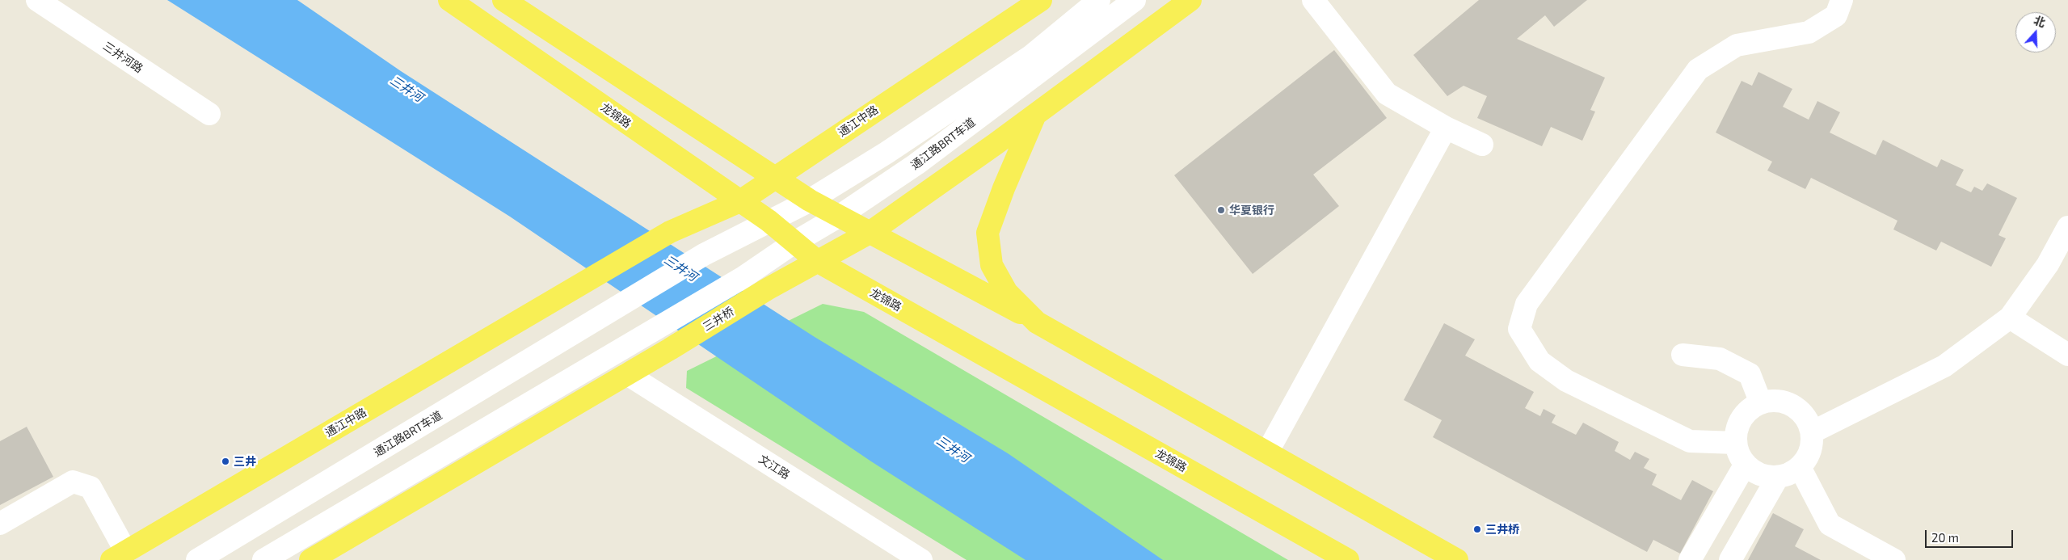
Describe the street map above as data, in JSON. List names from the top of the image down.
{
  "streets": {
    "main road": ["龙锦路", "通江中路", "三井桥"],
    "street": ["三井河路", "通江路BRT车道", "文江路"]
  },
  "crossings": [
    ["龙锦路", "通江中路"],
    ["龙锦路", "通江路BRT车道"],
    ["龙锦路", "三井桥"],
    ["通江路BRT车道", "三井桥"],
    ["三井桥", "文江路"]
  ],
  "water": ["三井河"],
  "places": ["华夏银行", "三井", "三井桥"],
  "scale_bar": "20 m",
  "north": "top"
}
